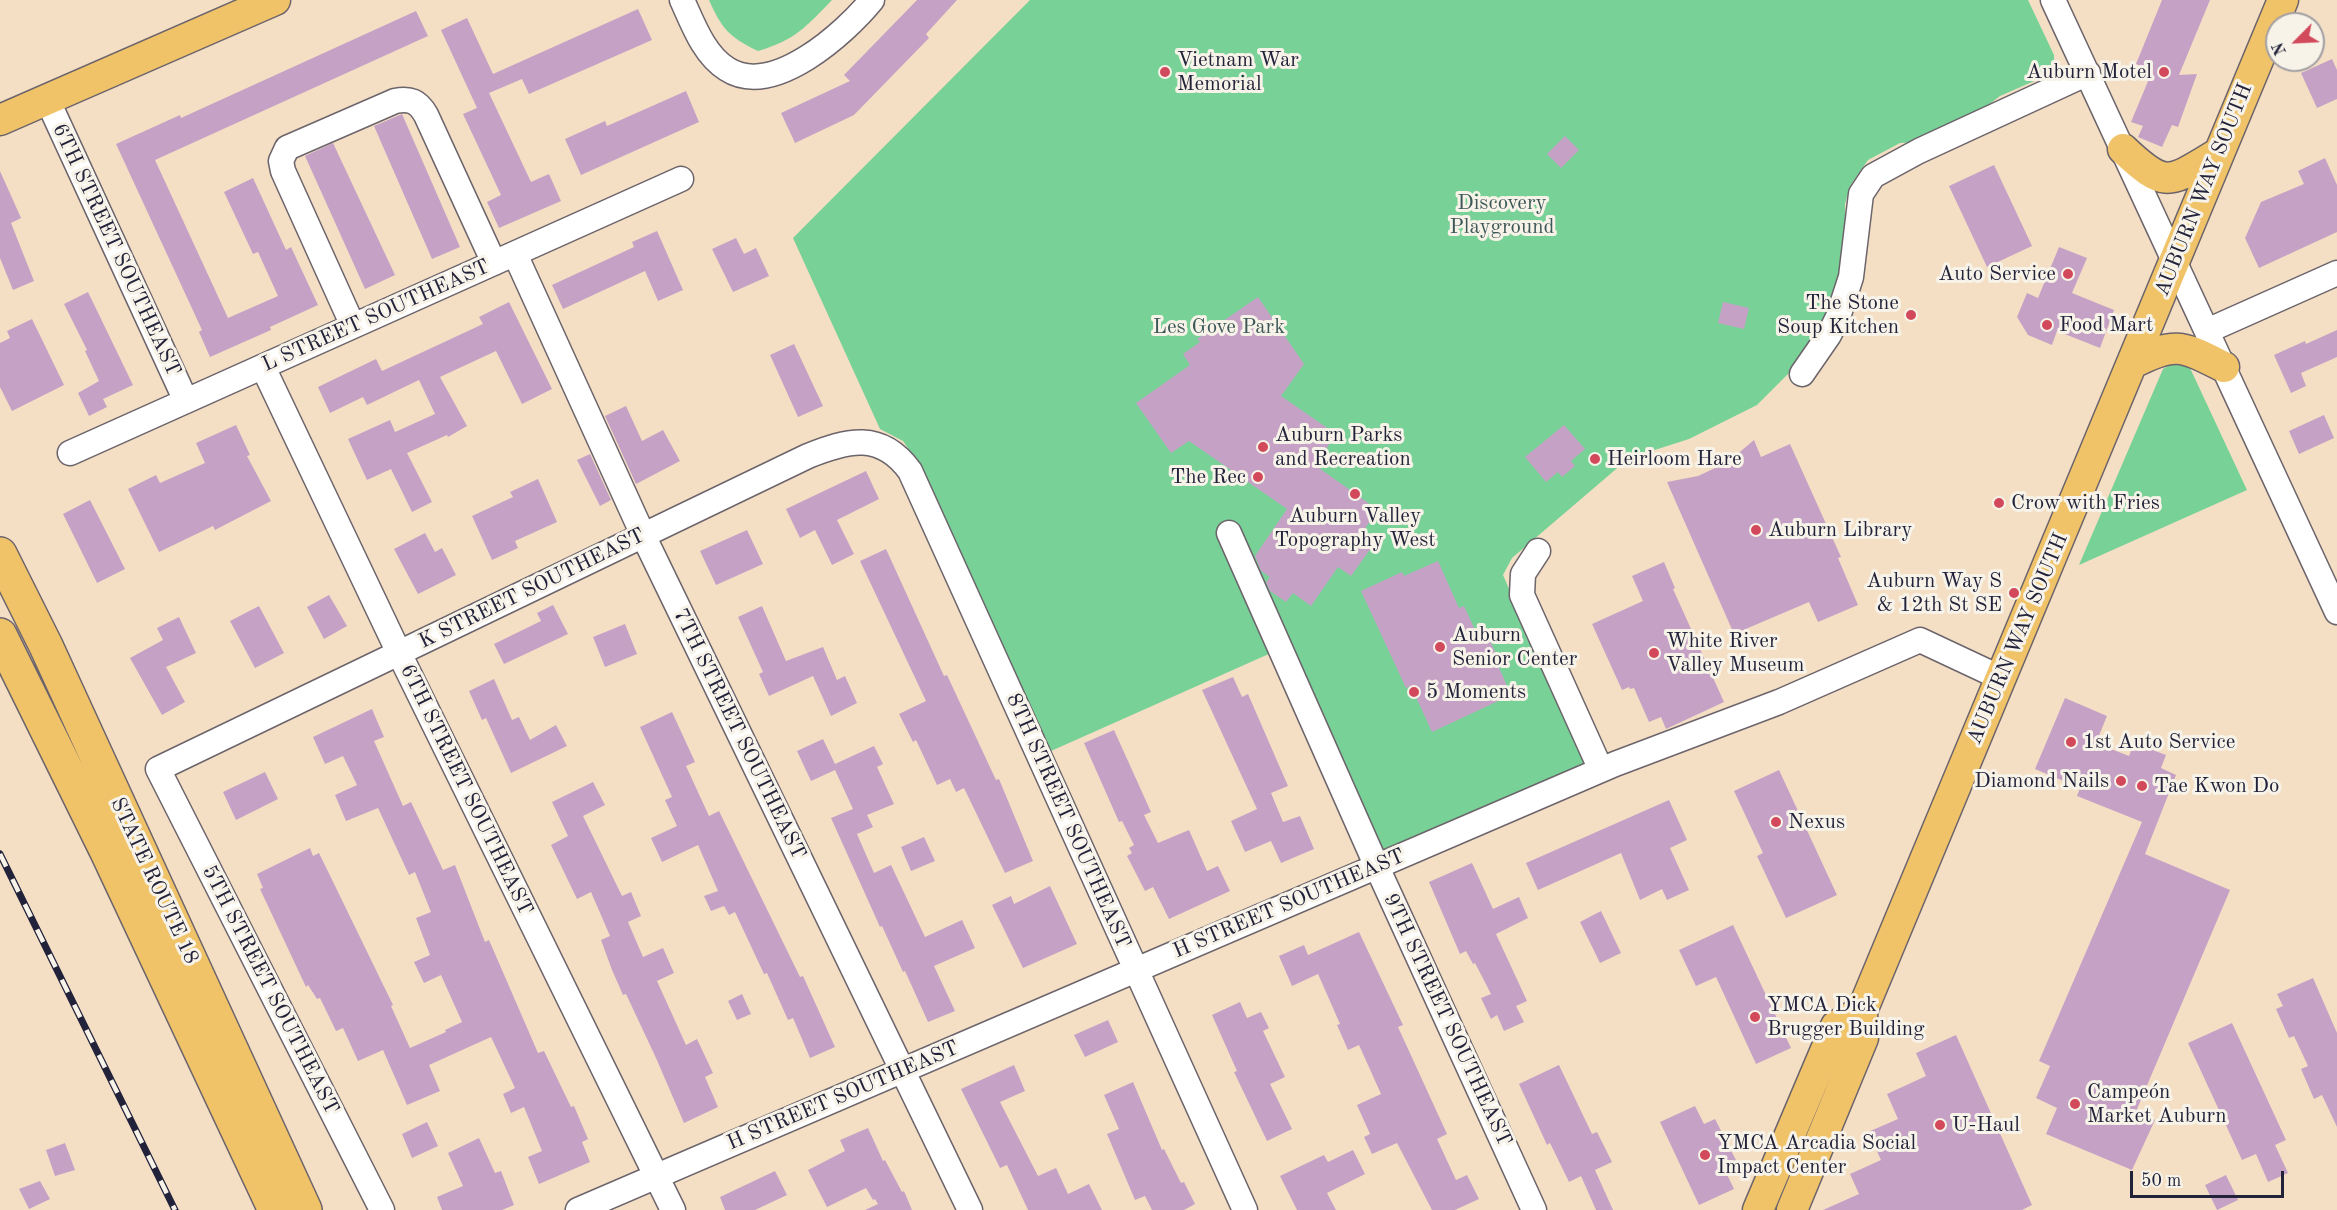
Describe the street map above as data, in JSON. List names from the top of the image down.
{
  "streets": {
    "highway": ["STATE ROUTE 18"],
    "main road": ["AUBURN WAY SOUTH"],
    "street": [
      "6TH STREET SOUTHEAST",
      "L STREET SOUTHEAST",
      "K STREET SOUTHEAST",
      "7TH STREET SOUTHEAST",
      "8TH STREET SOUTHEAST",
      "H STREET SOUTHEAST",
      "5TH STREET SOUTHEAST",
      "9TH STREET SOUTHEAST"
    ]
  },
  "crossings": [
    ["AUBURN WAY SOUTH", "H STREET SOUTHEAST"],
    ["6TH STREET SOUTHEAST", "L STREET SOUTHEAST"],
    ["6TH STREET SOUTHEAST", "K STREET SOUTHEAST"],
    ["6TH STREET SOUTHEAST", "H STREET SOUTHEAST"],
    ["L STREET SOUTHEAST", "7TH STREET SOUTHEAST"],
    ["K STREET SOUTHEAST", "7TH STREET SOUTHEAST"],
    ["K STREET SOUTHEAST", "8TH STREET SOUTHEAST"],
    ["K STREET SOUTHEAST", "5TH STREET SOUTHEAST"],
    ["7TH STREET SOUTHEAST", "H STREET SOUTHEAST"],
    ["8TH STREET SOUTHEAST", "H STREET SOUTHEAST"],
    ["H STREET SOUTHEAST", "9TH STREET SOUTHEAST"]
  ],
  "parks": ["Discovery Playground", "Les Gove Park"],
  "places": [
    "Vietnam War Memorial",
    "Auburn Motel",
    "Auto Service",
    "The Stone Soup Kitchen",
    "Food Mart",
    "Auburn Parks and Recreation",
    "Heirloom Hare",
    "The Rec",
    "Auburn Valley Topography West",
    "Crow with Fries",
    "Auburn Library",
    "Auburn Way S & 12th St SE",
    "Auburn Senior Center",
    "White River Valley Museum",
    "5 Moments",
    "1st Auto Service",
    "Diamond Nails",
    "Tae Kwon Do",
    "Nexus",
    "YMCA Dick Brugger Building",
    "Campeón Market Auburn",
    "U-Haul",
    "YMCA Arcadia Social Impact Center"
  ],
  "scale_bar": "50 m",
  "north": "bottom left"
}
